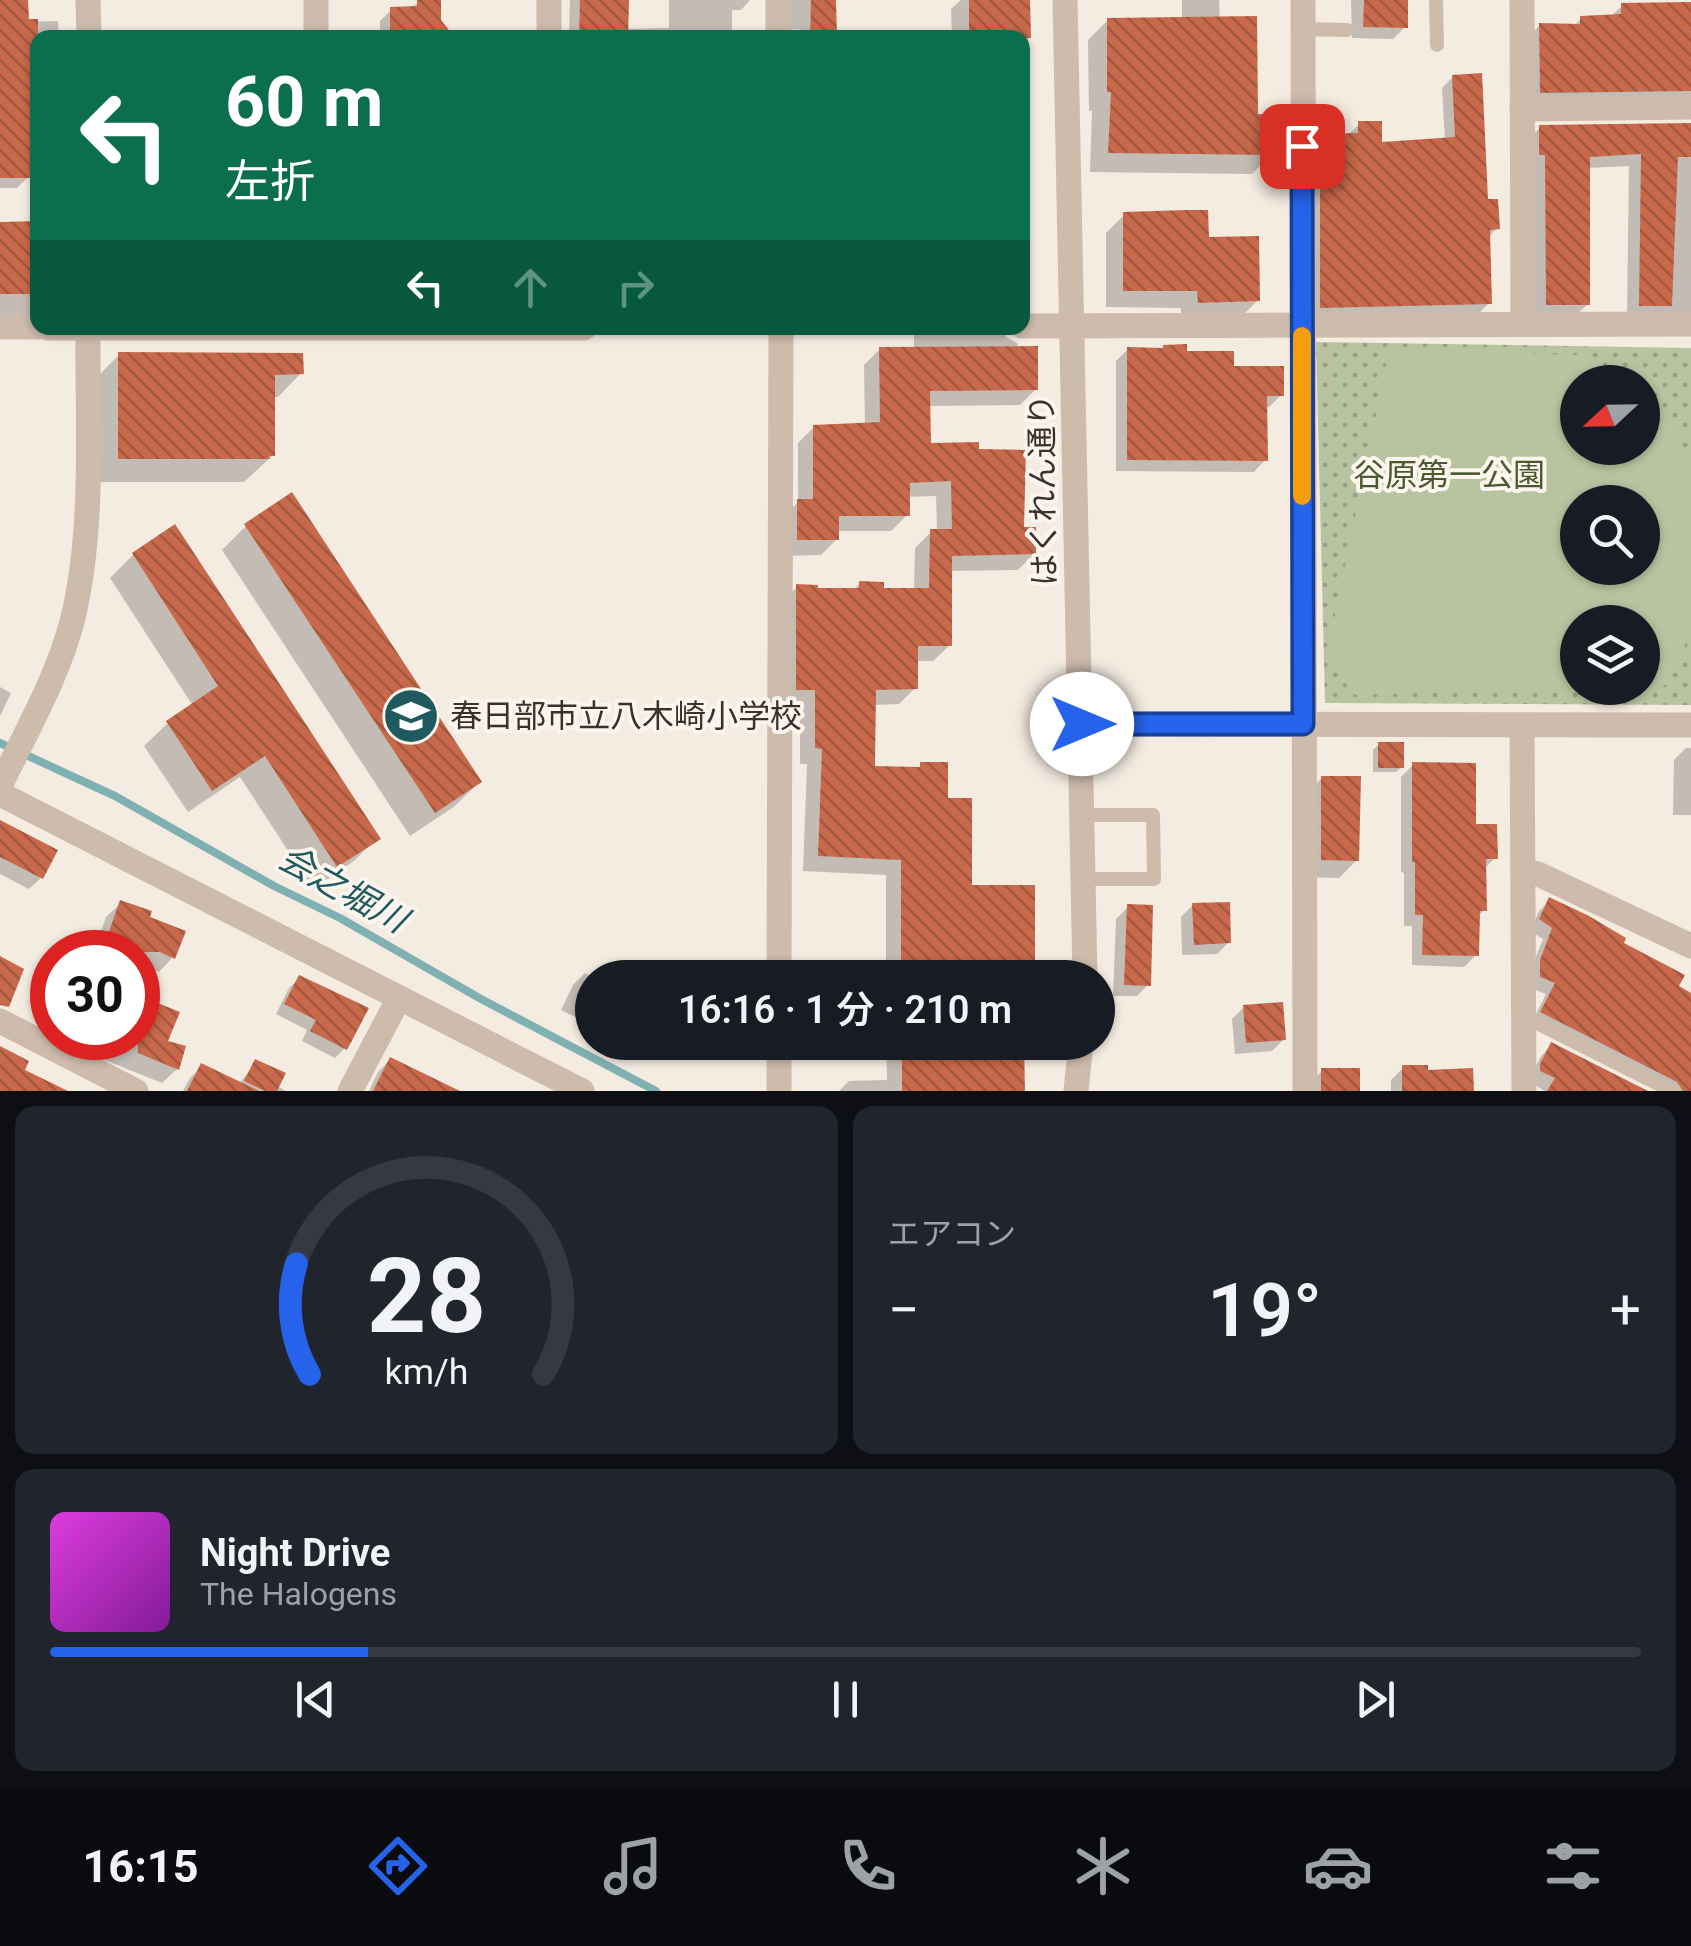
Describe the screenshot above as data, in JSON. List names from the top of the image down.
{
  "streets": {
    "street": ["はくれん通り"]
  },
  "water": ["会之堀川"],
  "parks": ["谷原第一公園"],
  "places": {
    "school or university": ["春日部市立八木崎小学校"]
  },
  "north": "left",
  "page": {
    "turn": ["60 m", "左折"],
    "limit": "30",
    "trip": "16:16 · 1 分 · 210 m",
    "tile": "エアコン",
    "heat": ["−", "19°", "+"],
    "song": ["Night Drive", "The Halogens"],
    "tabs": "16:15",
    "gauge": ["28", "km/h"]
  }
}
